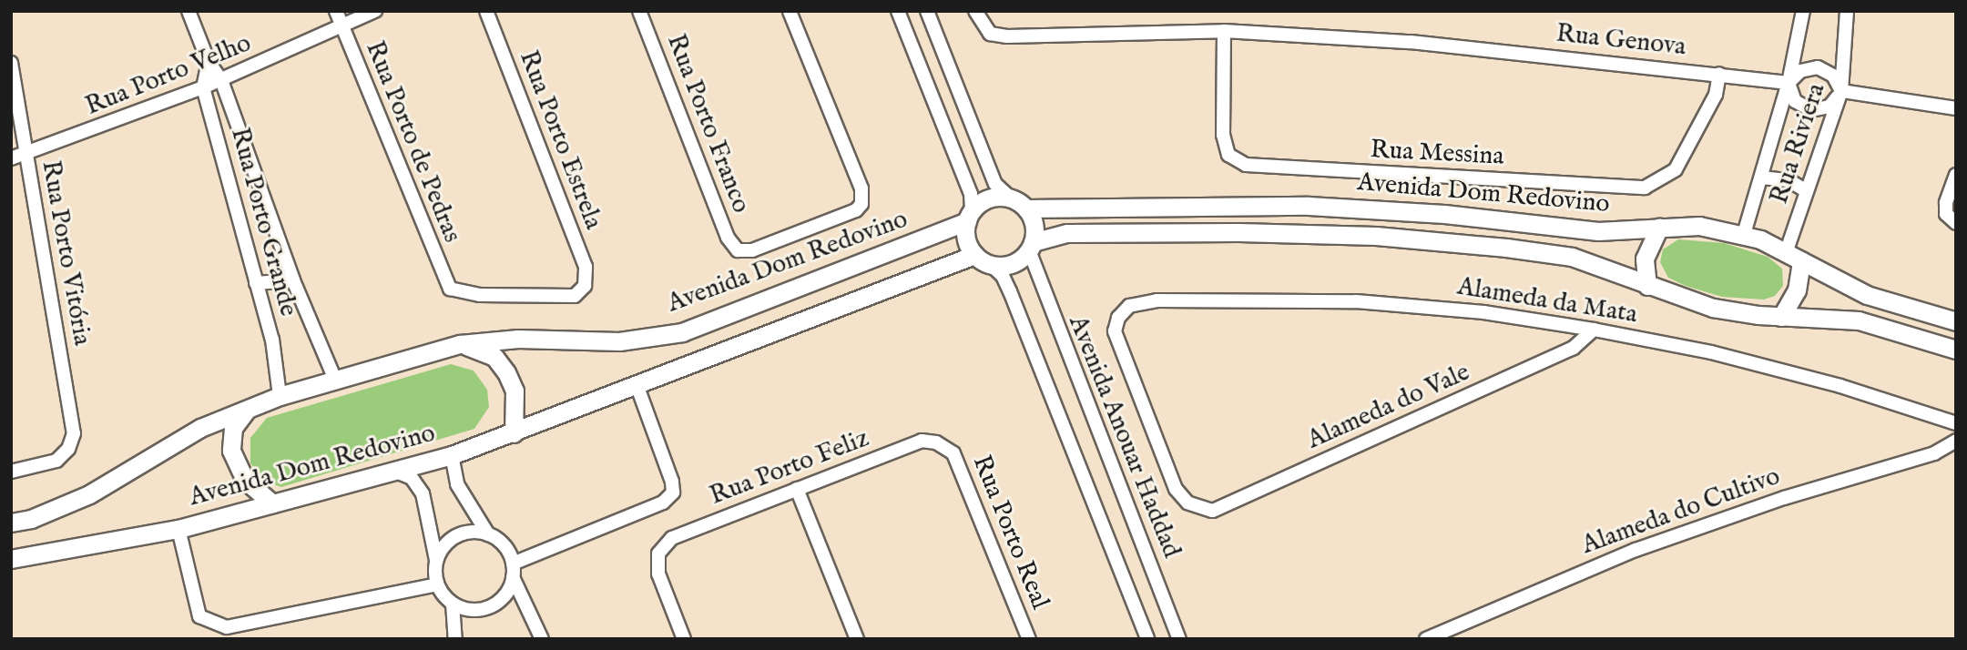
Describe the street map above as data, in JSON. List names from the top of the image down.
{
  "streets": {
    "street": [
      "Rua Genova",
      "Rua Porto Velho",
      "Rua Porto Franco",
      "Rua Porto Estrela",
      "Rua Porto de Pedras",
      "Rua Riviera",
      "Rua Messina",
      "Avenida Dom Redovino",
      "Rua Porto Grande",
      "Rua Porto Vitória",
      "Alameda da Mata",
      "Alameda do Vale",
      "Avenida Anouar Haddad",
      "Rua Porto Feliz",
      "Alameda do Cultivo",
      "Rua Porto Real"
    ]
  },
  "crossings": [
    ["Rua Genova", "Rua Riviera"],
    ["Rua Genova", "Rua Messina"],
    ["Rua Porto Velho", "Rua Porto de Pedras"],
    ["Rua Porto Velho", "Rua Porto Grande"],
    ["Rua Porto Velho", "Rua Porto Vitória"],
    ["Rua Porto Estrela", "Rua Porto de Pedras"],
    ["Rua Riviera", "Avenida Dom Redovino"],
    ["Avenida Dom Redovino", "Rua Porto Grande"],
    ["Avenida Dom Redovino", "Avenida Anouar Haddad"],
    ["Alameda da Mata", "Alameda do Vale"],
    ["Rua Porto Feliz", "Rua Porto Real"]
  ]
}
